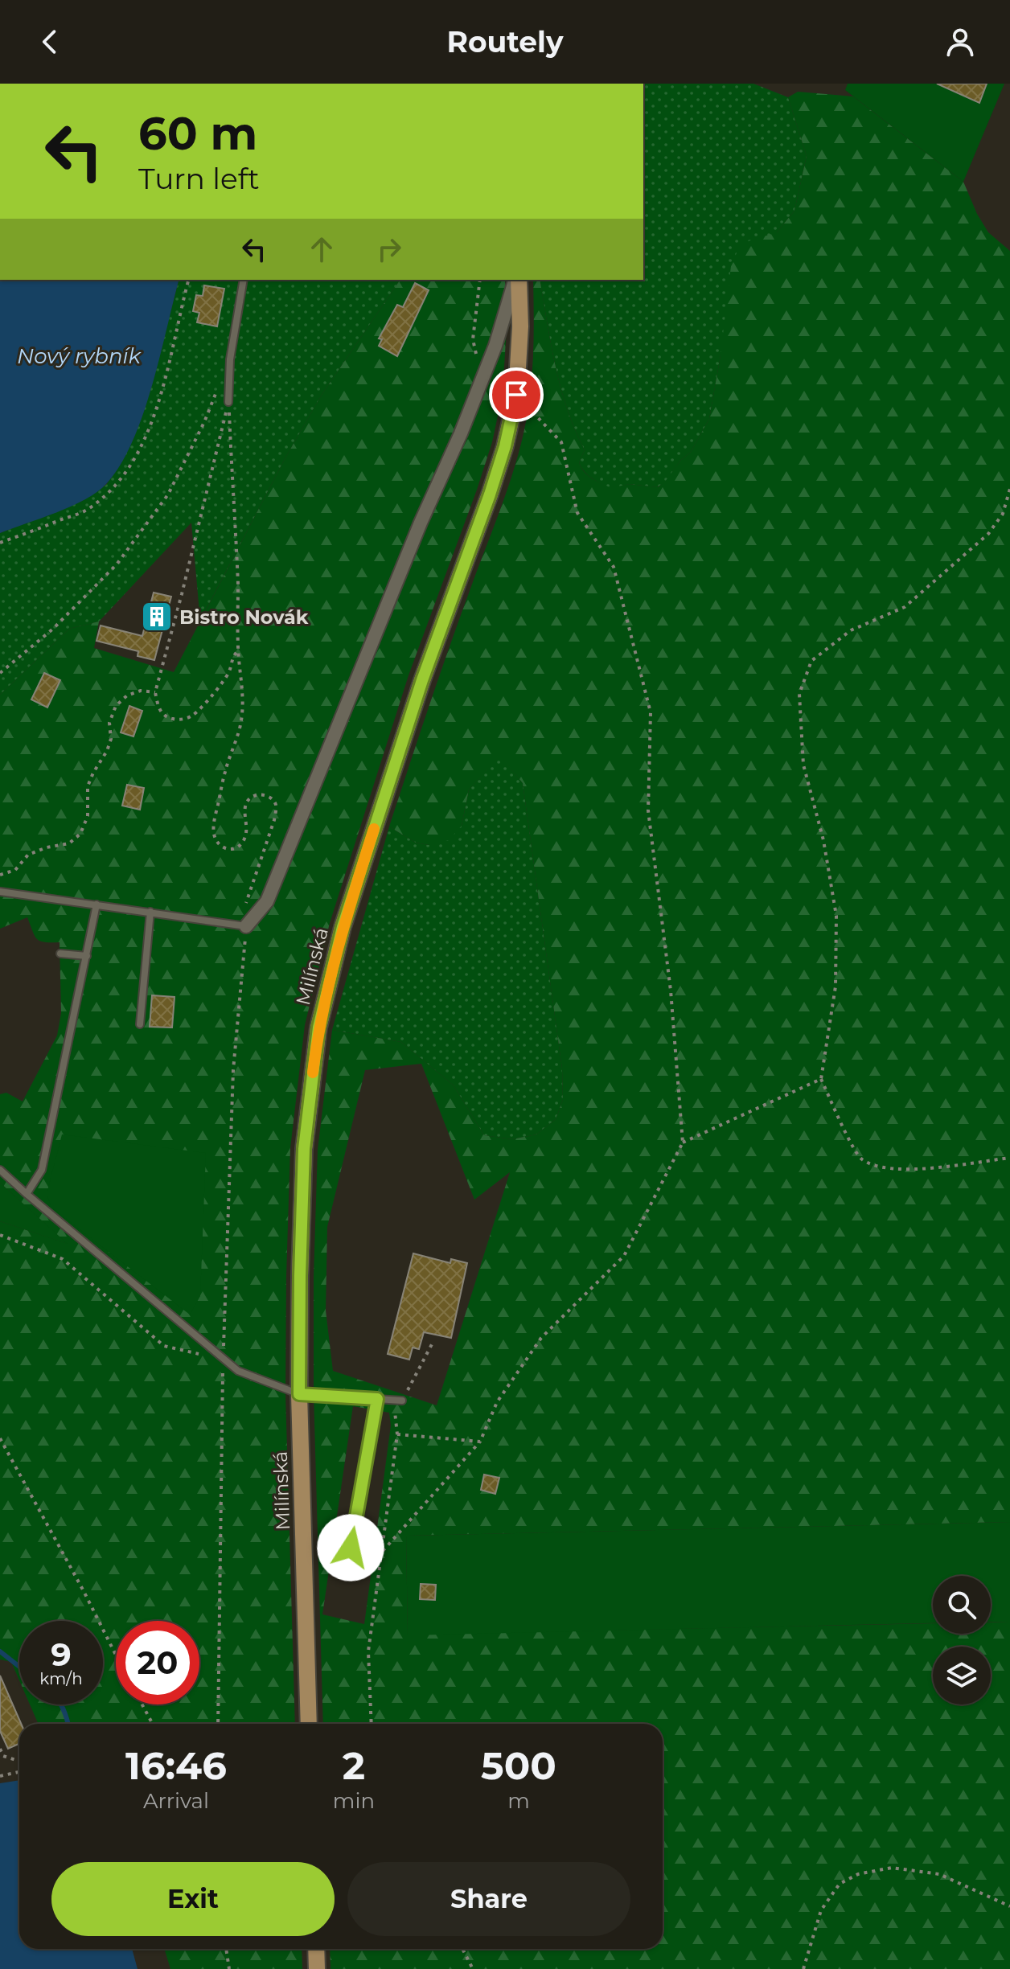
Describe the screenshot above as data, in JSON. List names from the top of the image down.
{
  "streets": {
    "main road": ["Milínská"]
  },
  "water": ["Nový rybník"],
  "places": {
    "building": ["Bistro Novák"]
  },
  "page": {
    "header": "Routely",
    "turn": ["60 m", "Turn left"],
    "speed": "9 km/h",
    "limit": "20",
    "eta": [
      "16:46",
      "Arrival",
      "2",
      "min",
      "500",
      "m"
    ],
    "buttons": ["Exit", "Share"]
  }
}
